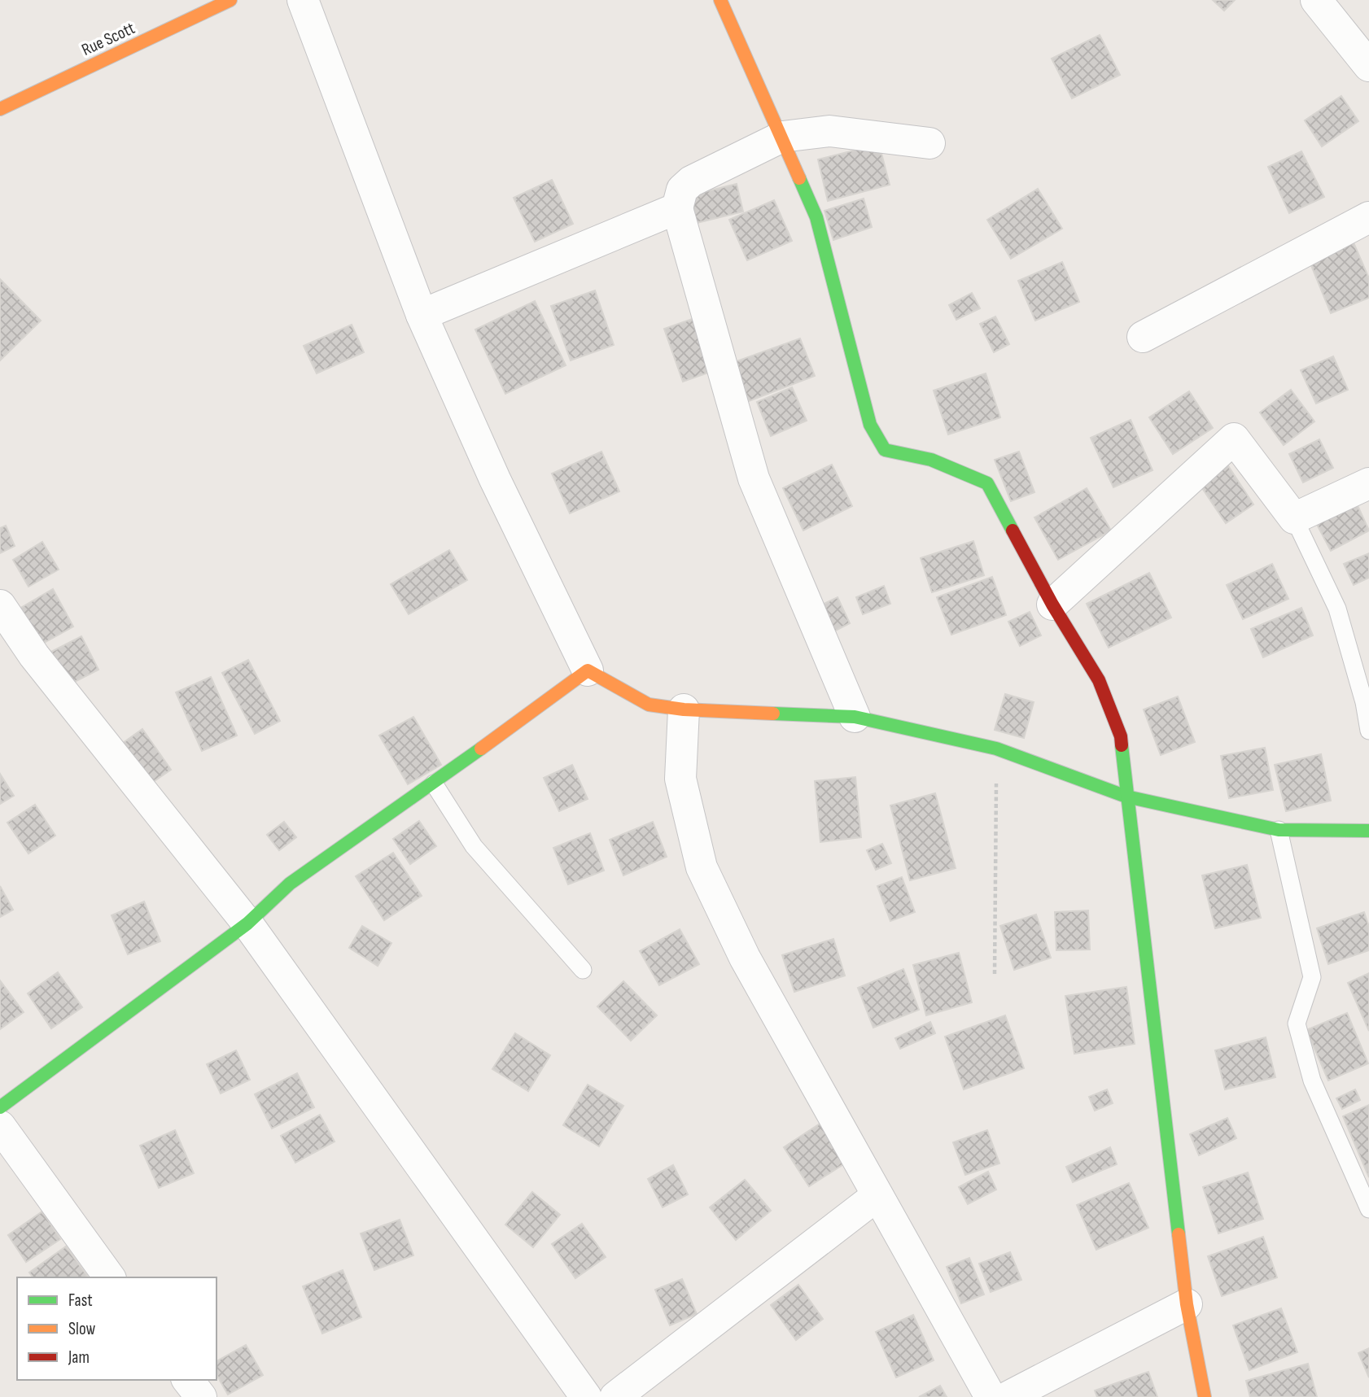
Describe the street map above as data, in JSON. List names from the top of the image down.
{
  "streets": {
    "street": ["Rue Scott"]
  },
  "legend": ["Fast", "Slow", "Jam"]
}
